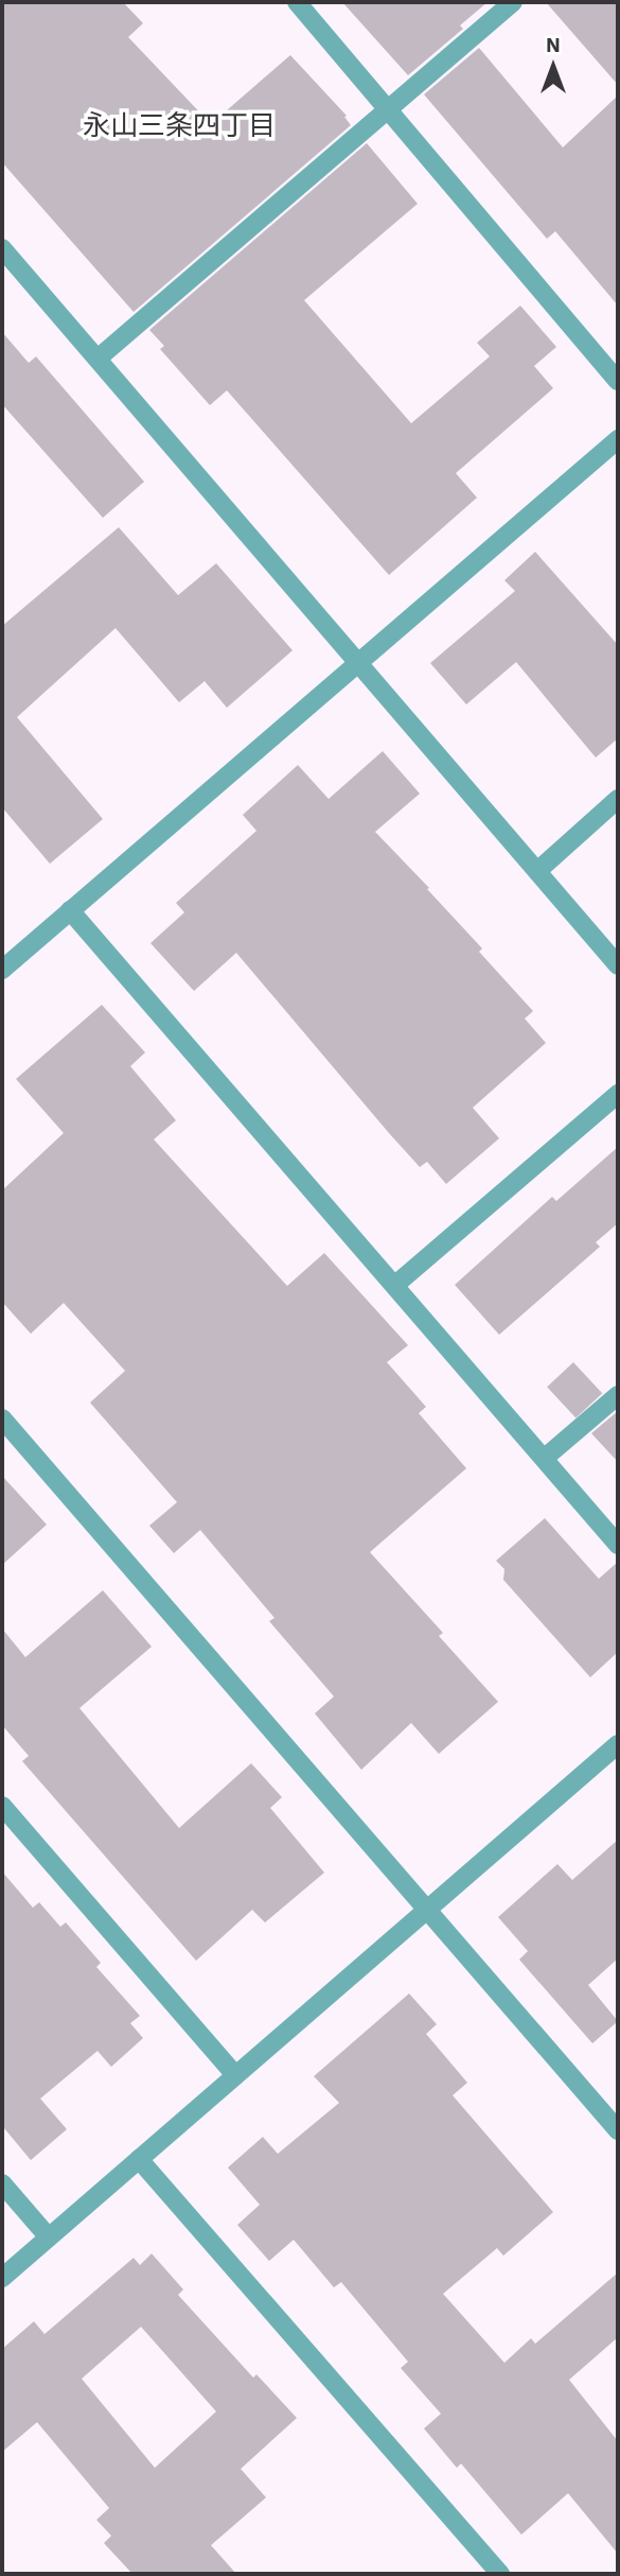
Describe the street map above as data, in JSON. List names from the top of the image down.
{
  "districts": ["永山三条四丁目"],
  "north": "top"
}
